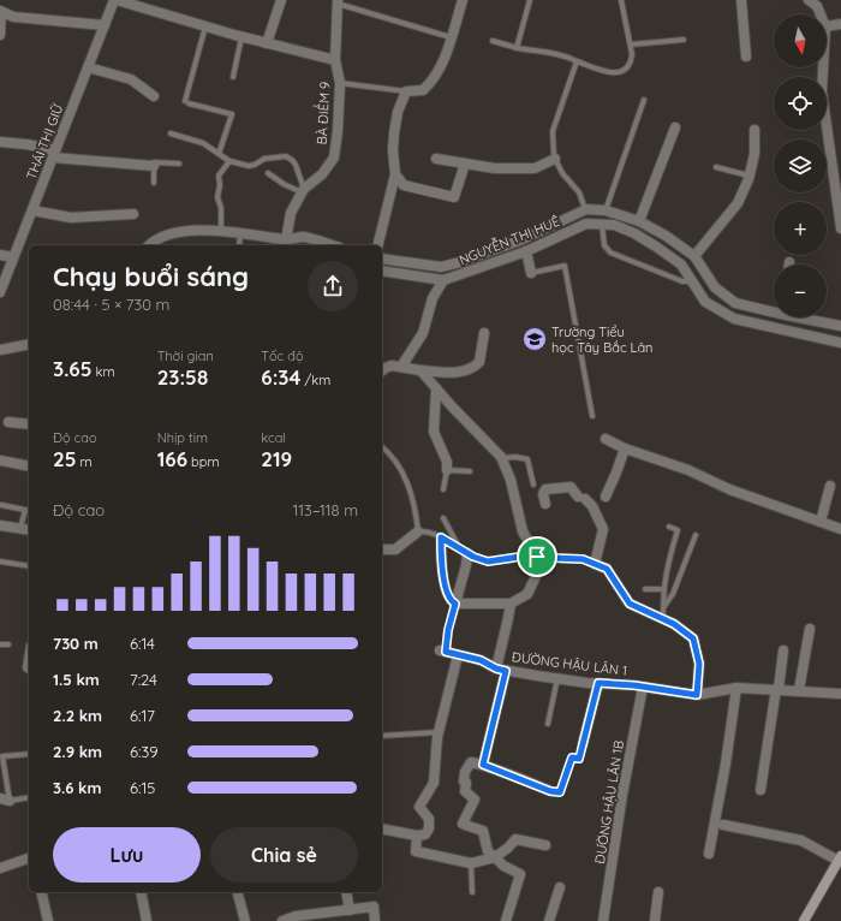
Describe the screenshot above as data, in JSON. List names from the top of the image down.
{
  "streets": {
    "street": [
      "BÀ ĐIỂM 9",
      "THÁI THỊ GIỮ",
      "NGUYỄN THỊ HUÊ",
      "ĐƯỜNG HẬU LÂN 1",
      "ĐƯỜNG HẬU LÂN 1B"
    ]
  },
  "crossings": [
    ["ĐƯỜNG HẬU LÂN 1", "ĐƯỜNG HẬU LÂN 1B"]
  ],
  "places": {
    "school or university": ["Trường Tiểu học Tây Bắc Lân"]
  },
  "north": "bottom",
  "page": {
    "map_buttons": ["+", "−"],
    "heading": ["Chạy buổi sáng", "08:44 · 5 × 730 m"],
    "stats": [
      ["3.65 km"],
      ["Thời gian", "23:58"],
      ["Tốc độ", "6:34 /km"],
      ["Độ cao", "25 m"],
      ["Nhịp tim", "166 bpm"],
      ["kcal", "219"]
    ],
    "chart": ["Độ cao", "113–118 m"],
    "list": [
      {
        "name": "730 m",
        "note": "6:14"
      },
      {
        "name": "1.5 km",
        "note": "7:24"
      },
      {
        "name": "2.2 km",
        "note": "6:17"
      },
      {
        "name": "2.9 km",
        "note": "6:39"
      },
      {
        "name": "3.6 km",
        "note": "6:15"
      }
    ],
    "buttons": ["Lưu", "Chia sẻ"]
  }
}
